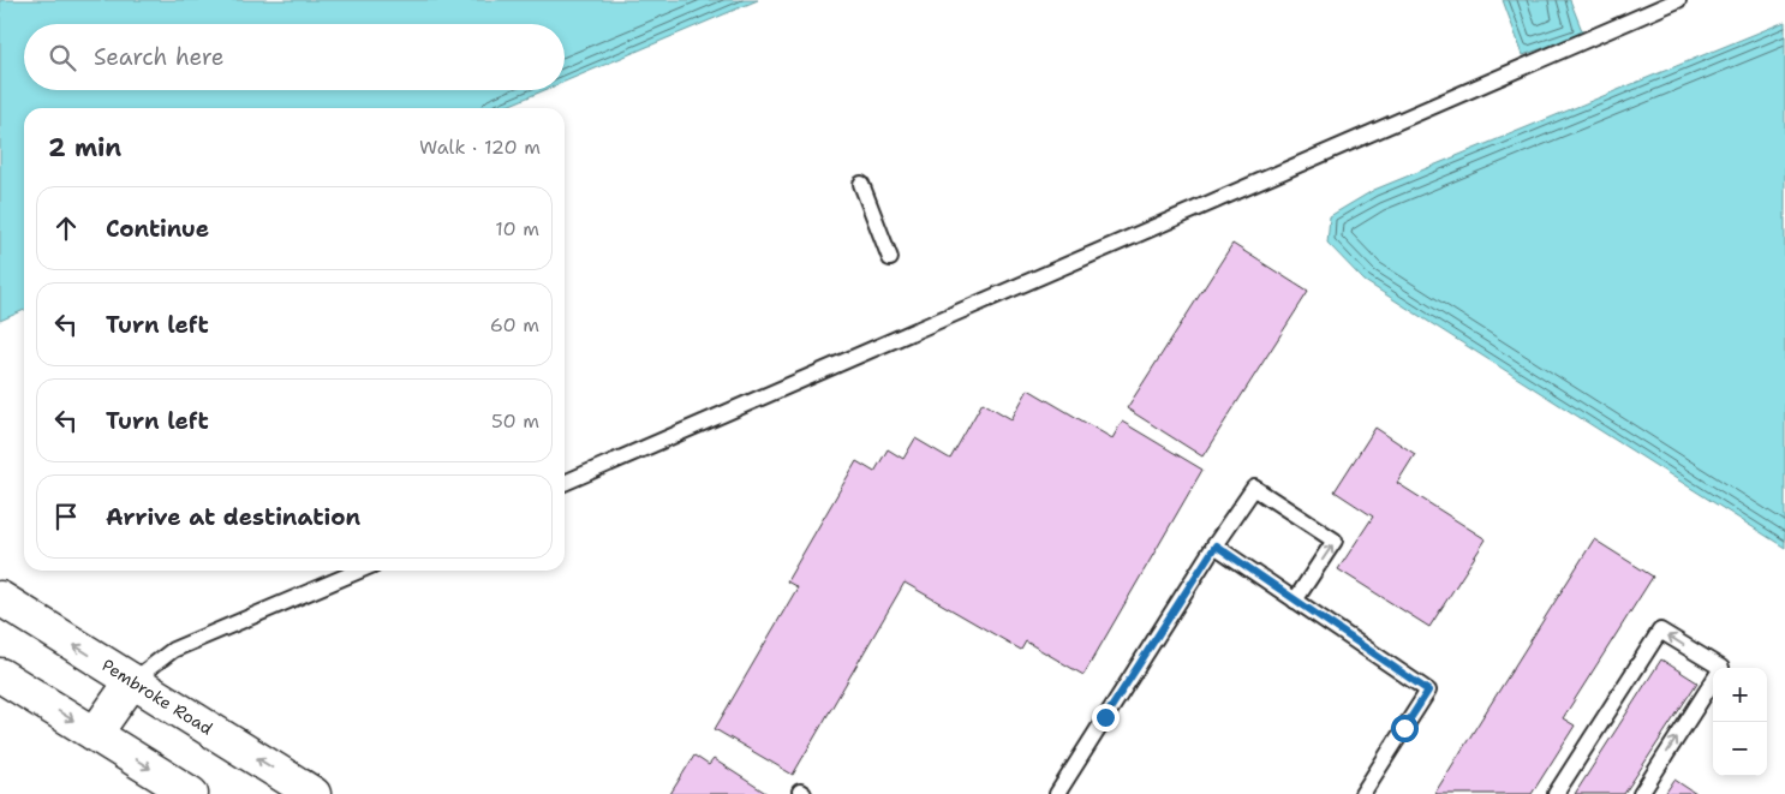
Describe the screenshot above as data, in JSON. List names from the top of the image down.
{
  "streets": {
    "main road": ["Pembroke Road"]
  },
  "page": {
    "search": "Search here",
    "heading": ["2 min", "Walk · 120 m"],
    "list": [
      ["Continue", "10 m"],
      ["Turn left", "60 m"],
      ["Turn left", "50 m"],
      "Arrive at destination"
    ],
    "map_buttons": ["+", "−"]
  }
}
